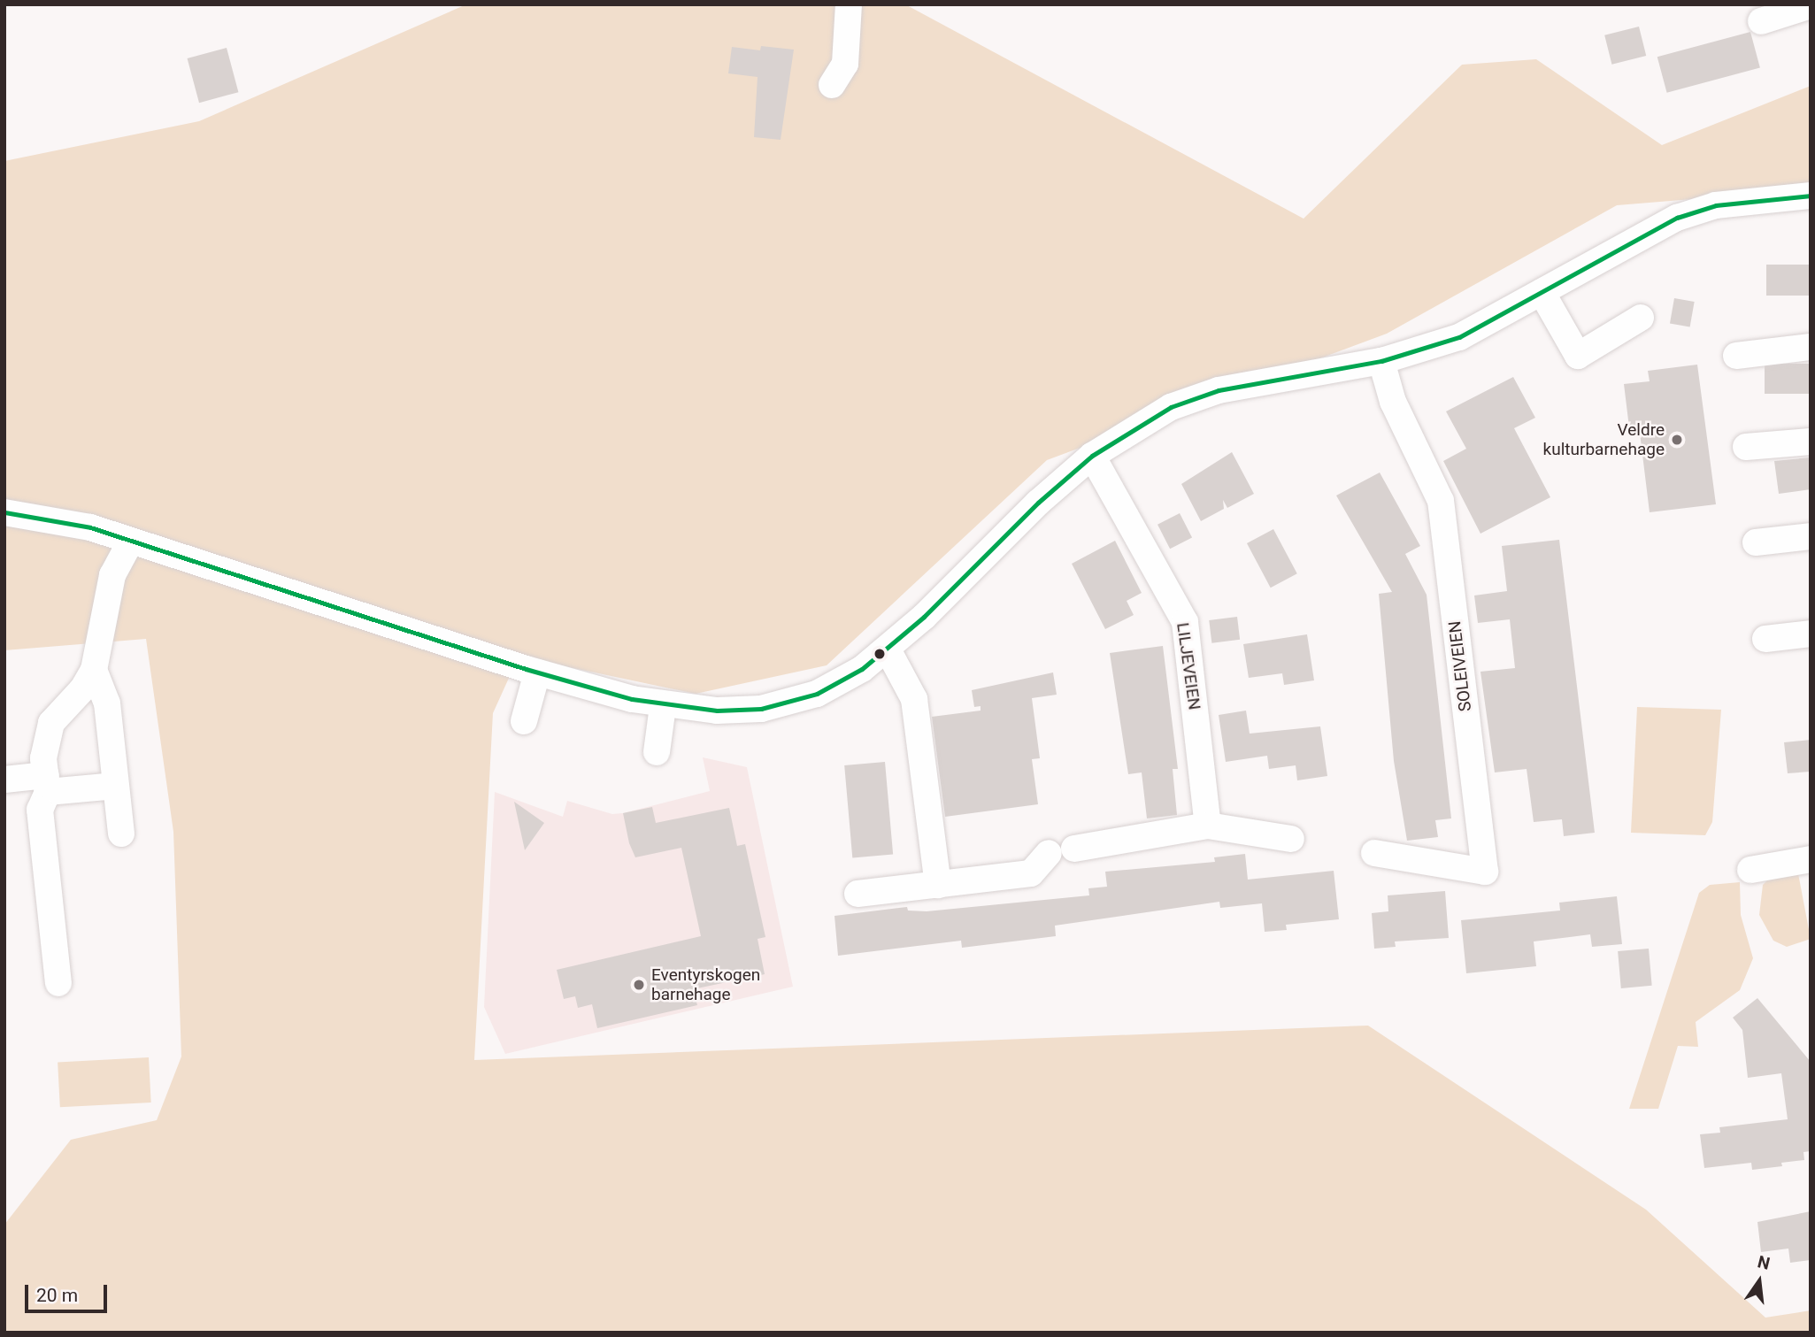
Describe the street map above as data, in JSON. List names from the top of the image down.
{
  "streets": {
    "street": ["LILJEVEIEN", "SOLEIVEIEN"]
  },
  "places": ["Veldre kulturbarnehage", "Eventyrskogen barnehage"],
  "scale_bar": "20 m",
  "north": "top"
}
